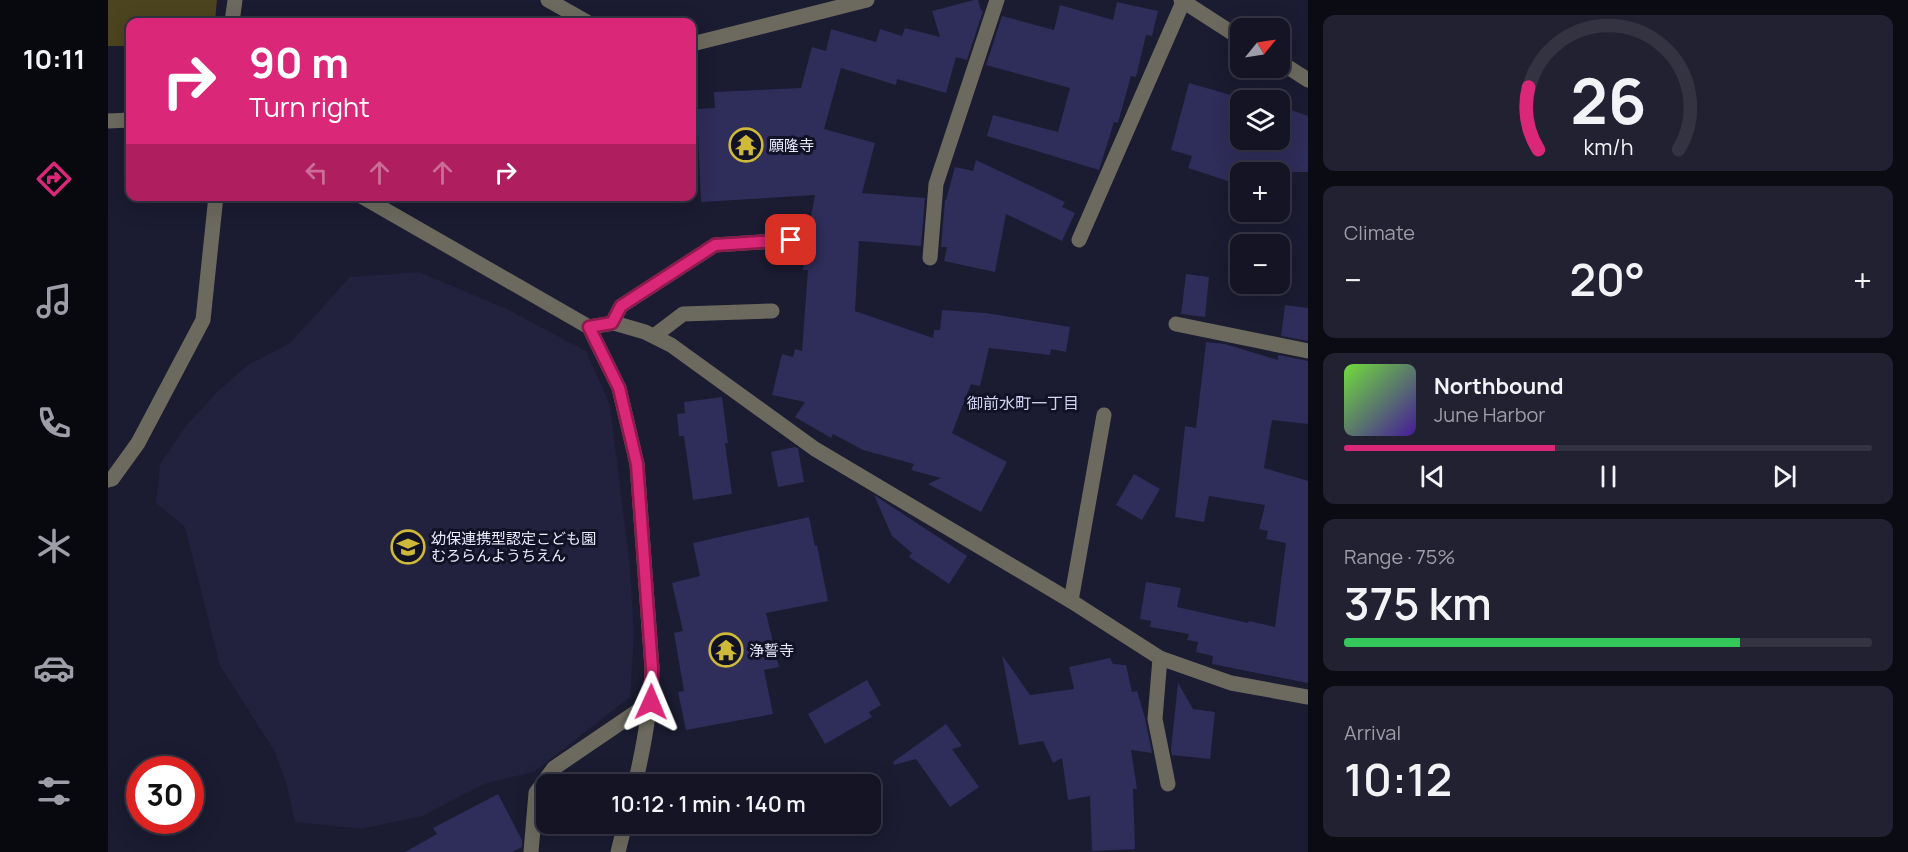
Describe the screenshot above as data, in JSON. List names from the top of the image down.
{
  "districts": ["御前水町一丁目"],
  "places": {
    "temple": ["願隆寺", "浄誓寺"],
    "school or university": ["幼保連携型認定こども園 むろらんようちえん"]
  },
  "north": "top right",
  "page": {
    "tabs": "10:11",
    "map_buttons": ["+", "−"],
    "turn": ["90 m", "Turn right"],
    "tile": [
      "Climate",
      ["Range · 75%", "375 km"],
      ["Arrival", "10:12"]
    ],
    "heat": ["−", "20°", "+"],
    "song": ["Northbound", "June Harbor"],
    "limit": "30",
    "trip": "10:12 · 1 min · 140 m",
    "gauge": ["26", "km/h"]
  }
}
